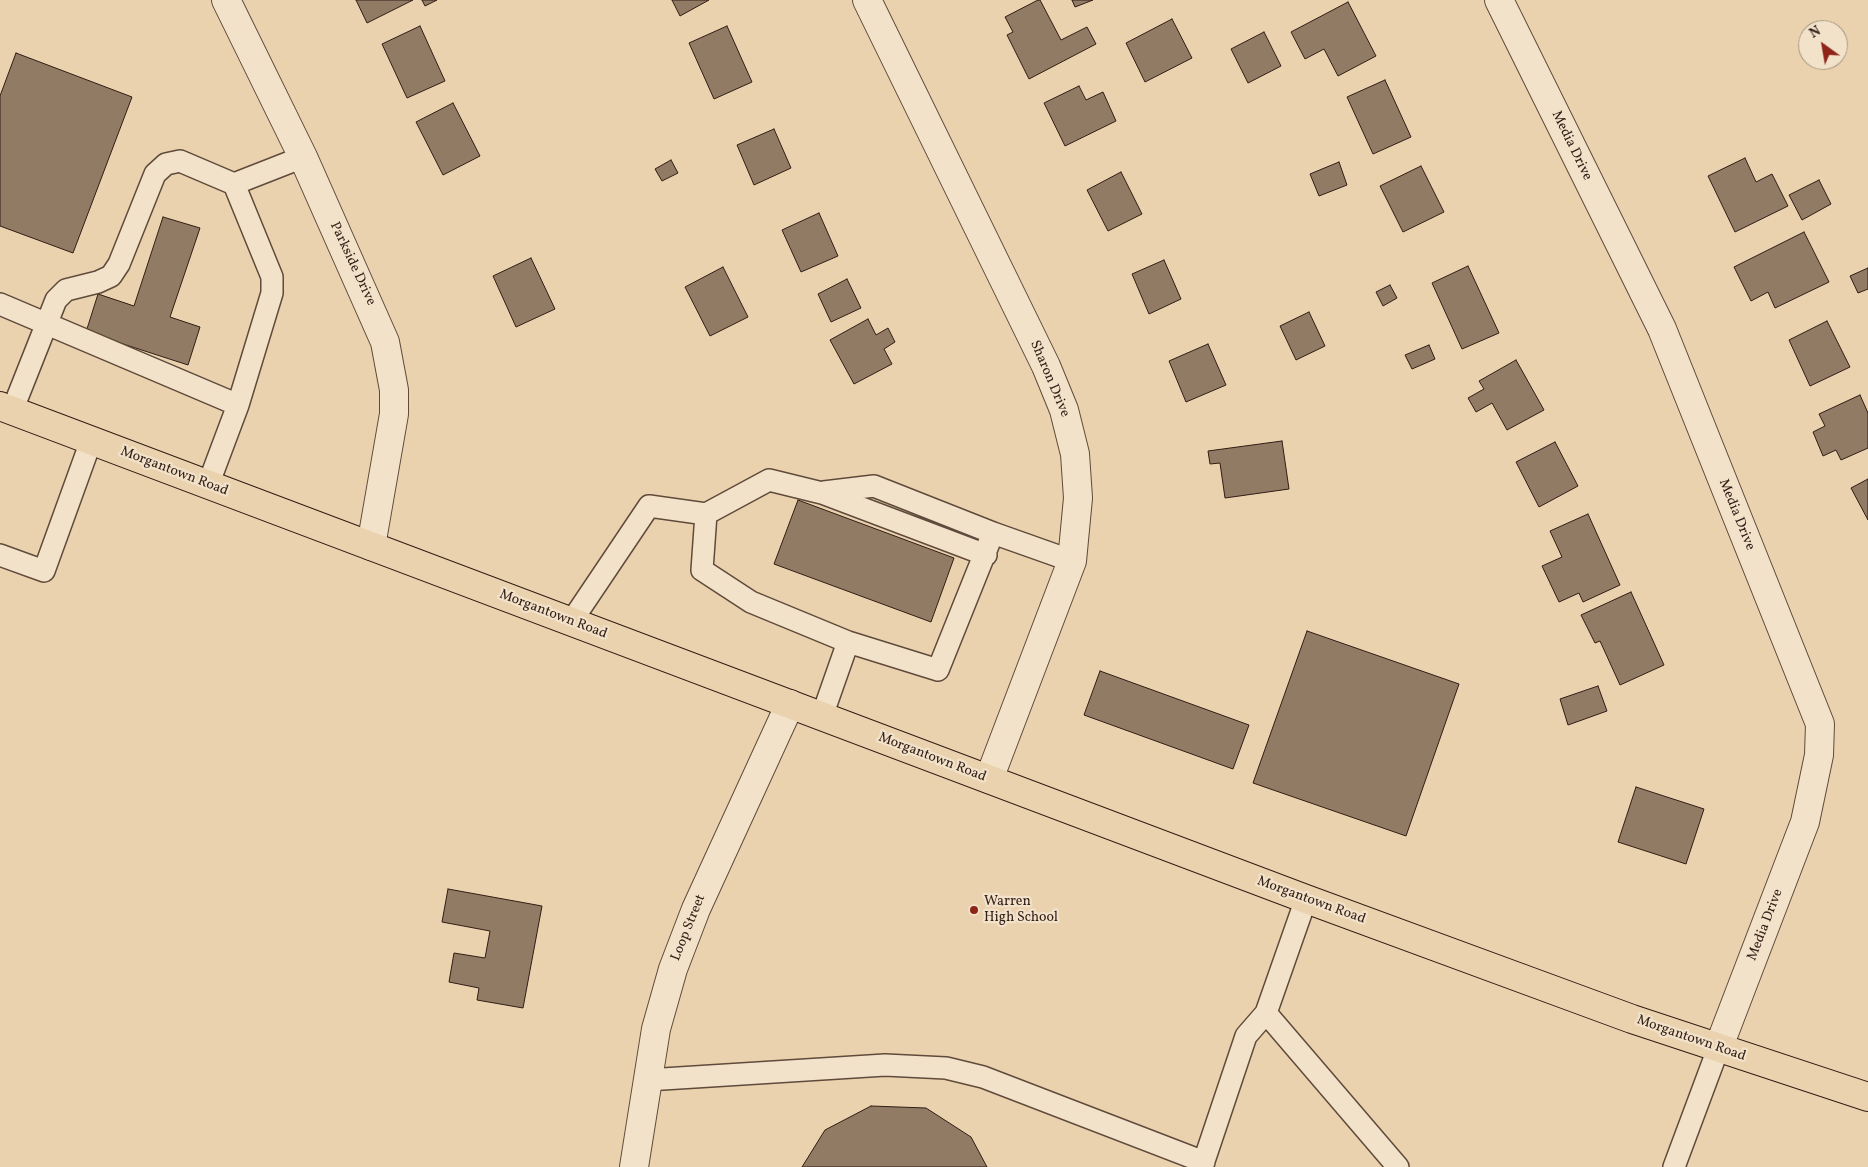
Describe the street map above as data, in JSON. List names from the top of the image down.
{
  "streets": {
    "main road": ["Morgantown Road"],
    "street": [
      "Media Drive",
      "Parkside Drive",
      "Sharon Drive",
      "Loop Street"
    ]
  },
  "crossings": [
    ["Media Drive", "Morgantown Road"],
    ["Parkside Drive", "Morgantown Road"],
    ["Sharon Drive", "Morgantown Road"],
    ["Morgantown Road", "Loop Street"]
  ],
  "places": ["Warren High School"],
  "north": "top left"
}
